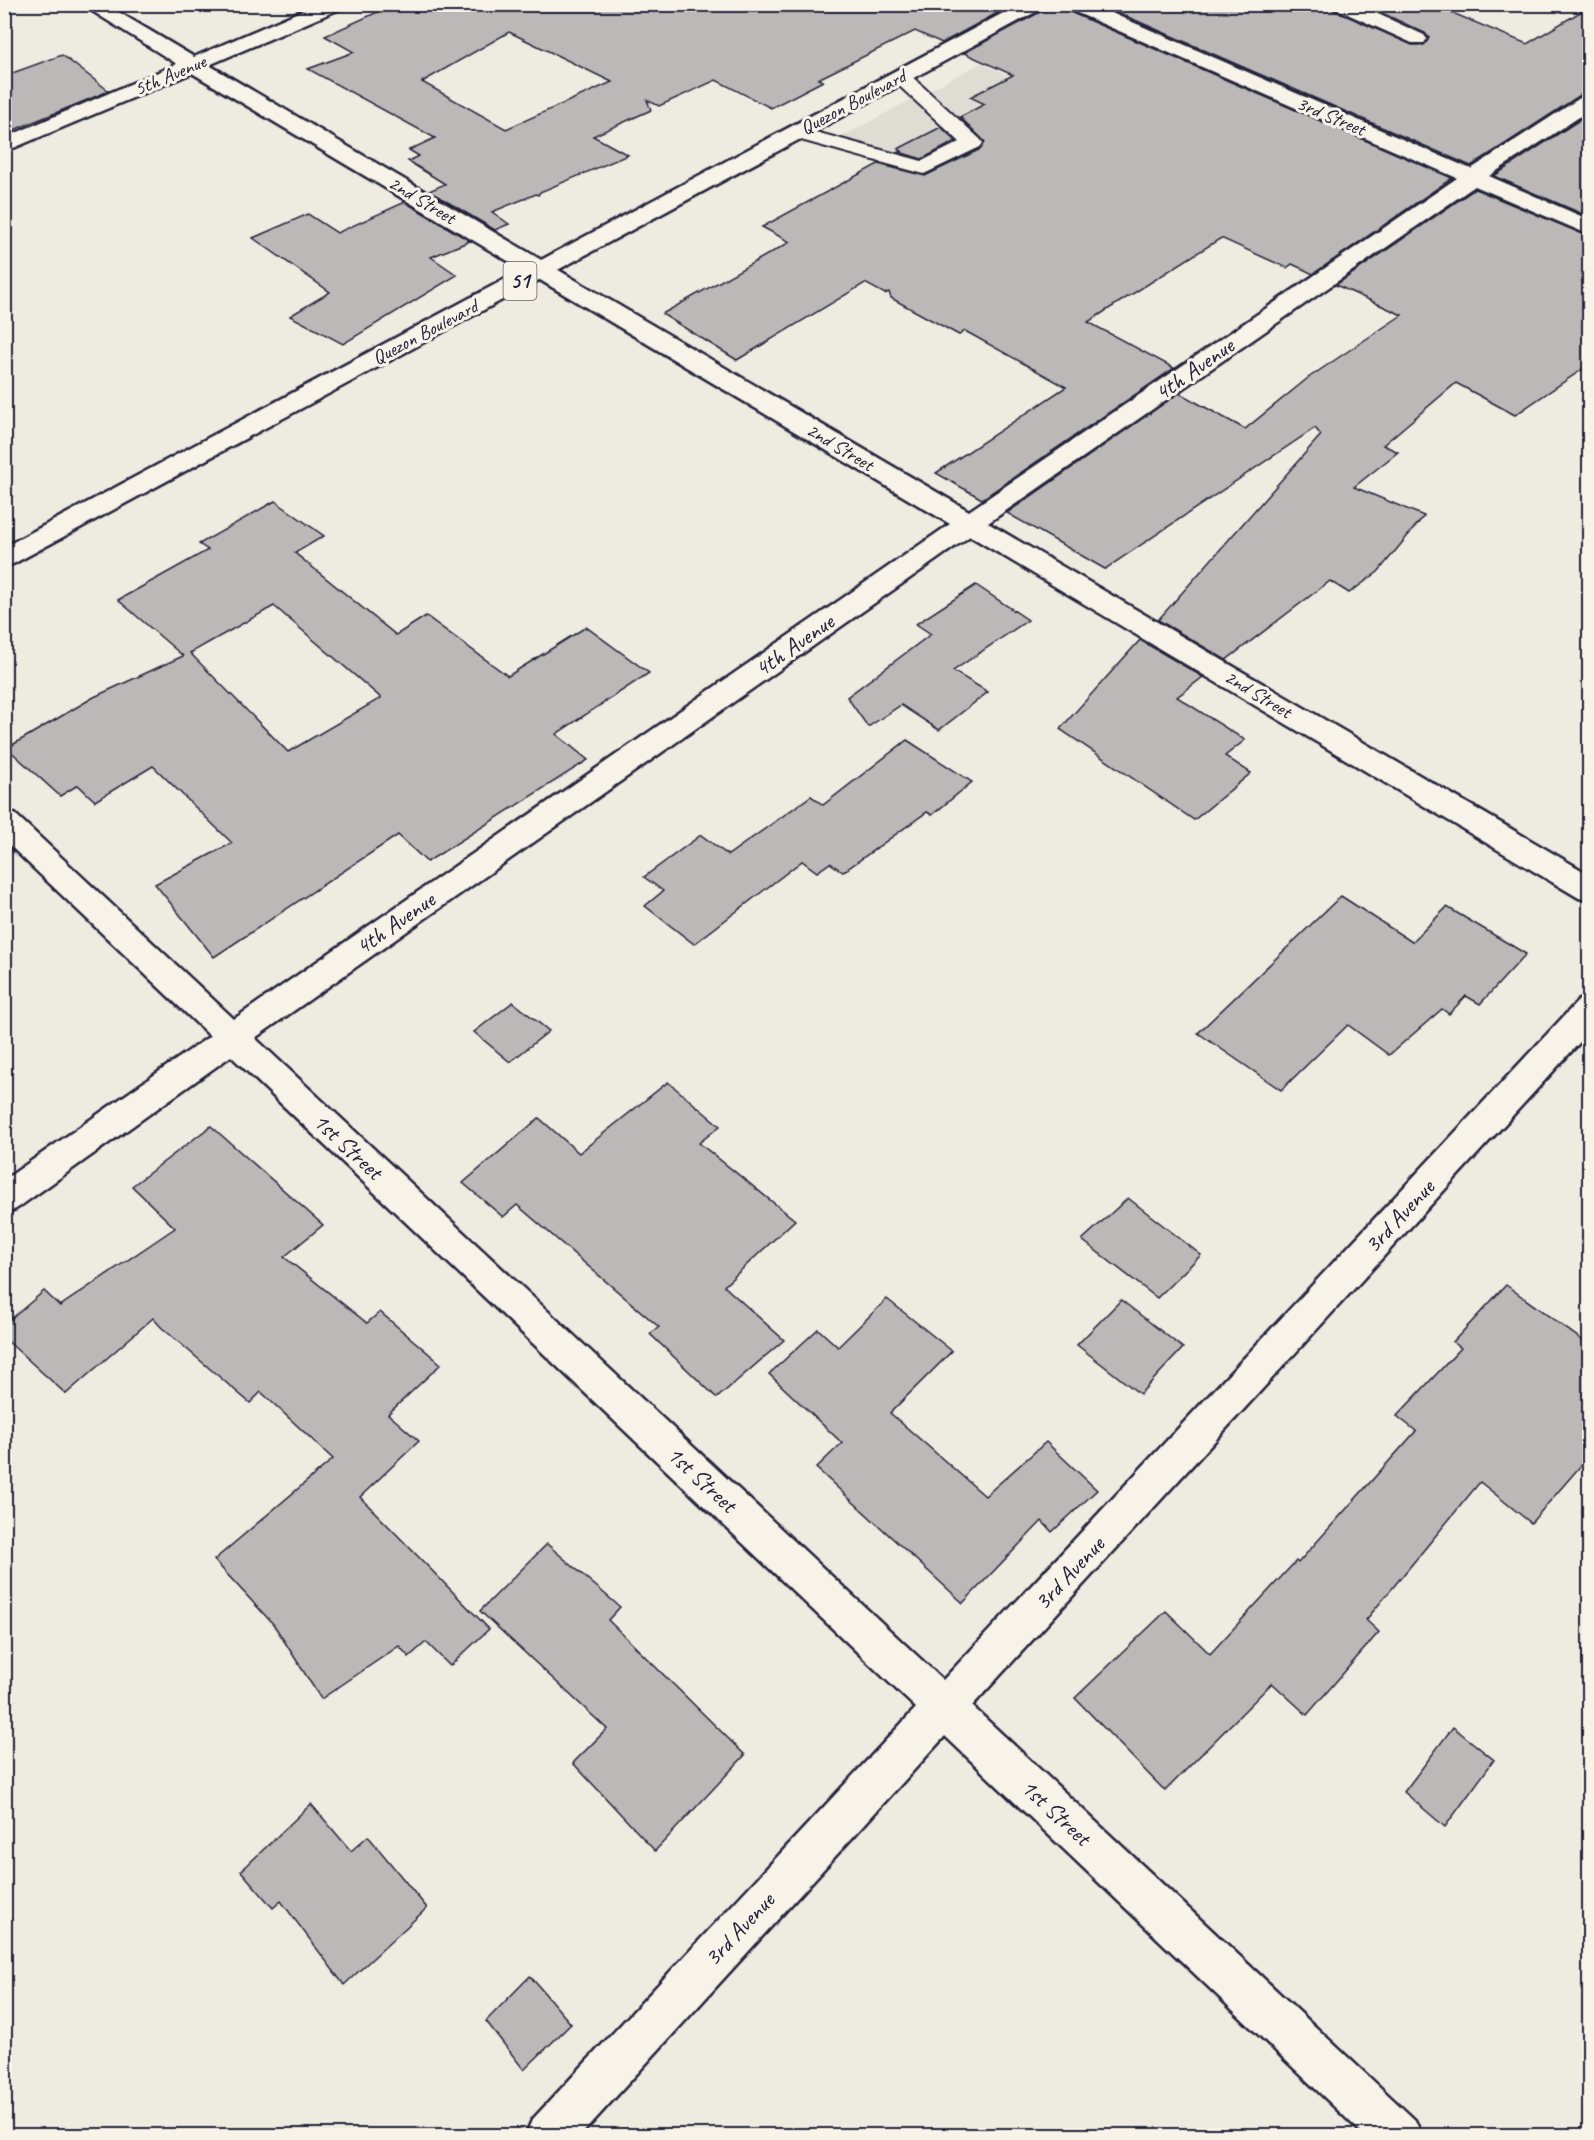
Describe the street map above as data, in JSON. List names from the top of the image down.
{
  "streets": {
    "main road": [
      "5th Avenue",
      "Quezon Boulevard",
      "3rd Street",
      "2nd Street",
      "51",
      "4th Avenue",
      "1st Street",
      "3rd Avenue"
    ]
  },
  "crossings": [
    ["5th Avenue", "2nd Street"],
    ["Quezon Boulevard", "2nd Street"],
    ["3rd Street", "4th Avenue"],
    ["2nd Street", "4th Avenue"],
    ["4th Avenue", "1st Street"],
    ["1st Street", "3rd Avenue"]
  ]
}
